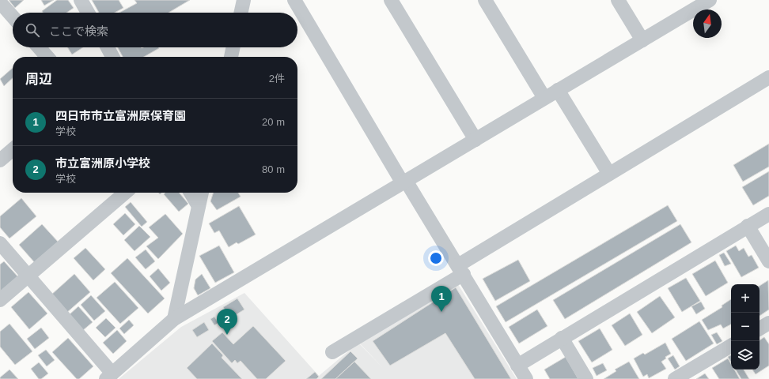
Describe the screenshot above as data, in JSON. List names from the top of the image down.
{
  "north": "top",
  "page": {
    "search": "ここで検索",
    "heading": ["周辺", "2件"],
    "list": [
      {
        "mark": "1",
        "name": "四日市市立富洲原保育園",
        "note": "学校",
        "value": "20 m"
      },
      {
        "mark": "2",
        "name": "市立富洲原小学校",
        "note": "学校",
        "value": "80 m"
      }
    ],
    "map_buttons": ["+", "−"],
    "pins": ["1", "2"]
  }
}
